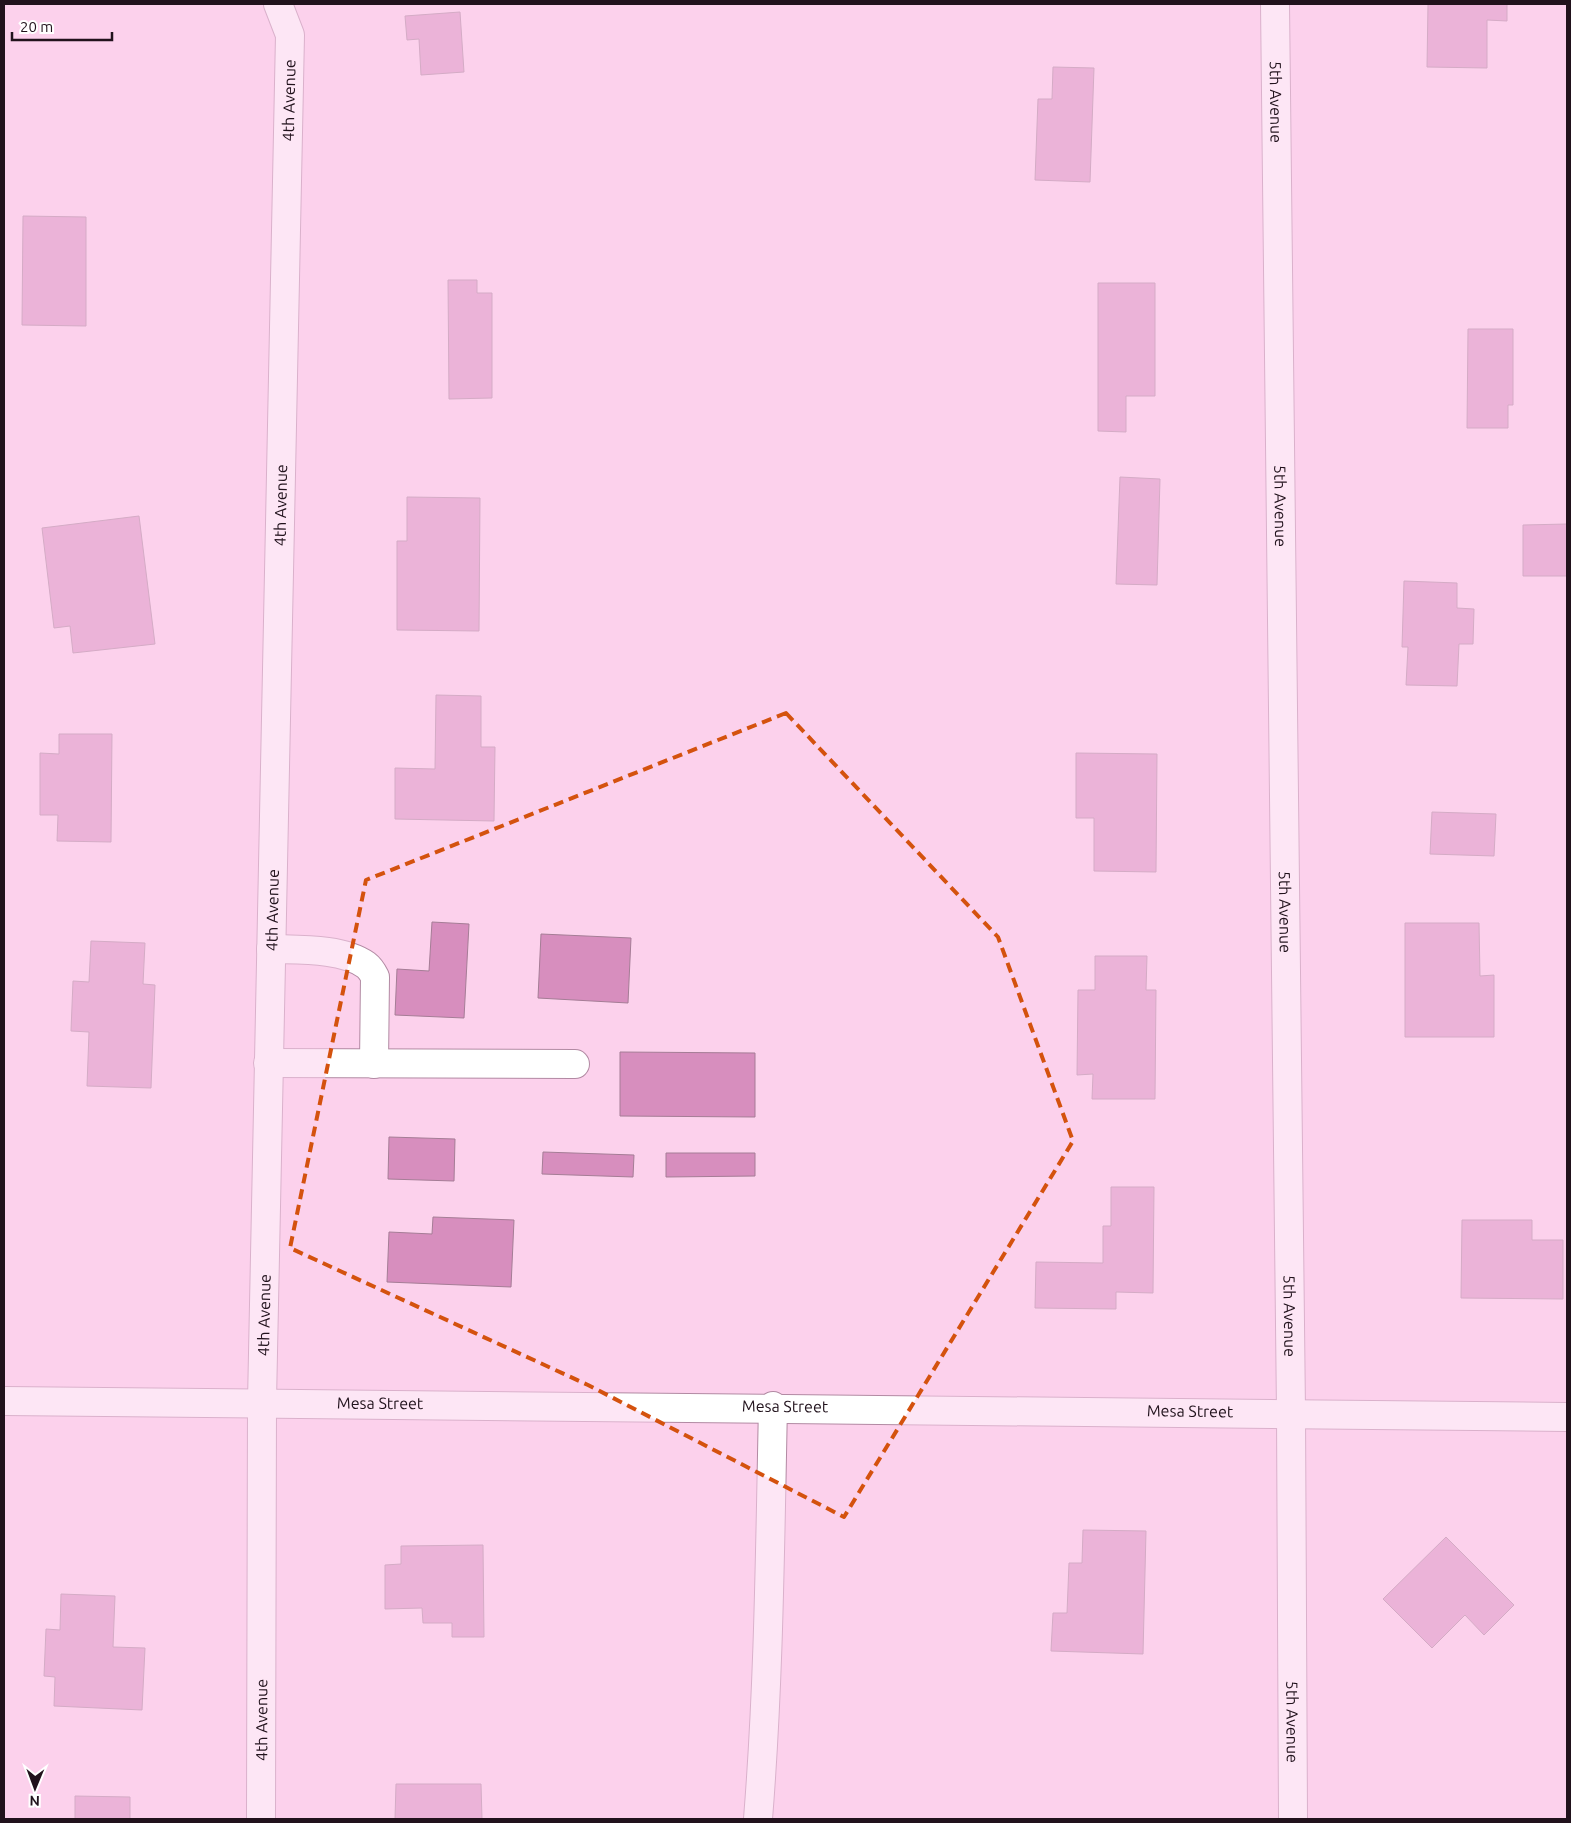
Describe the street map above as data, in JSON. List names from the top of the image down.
{
  "streets": {
    "street": ["4th Avenue", "5th Avenue", "Mesa Street"]
  },
  "crossings": [
    ["4th Avenue", "Mesa Street"],
    ["5th Avenue", "Mesa Street"]
  ],
  "scale_bar": "20 m",
  "north": "bottom"
}
